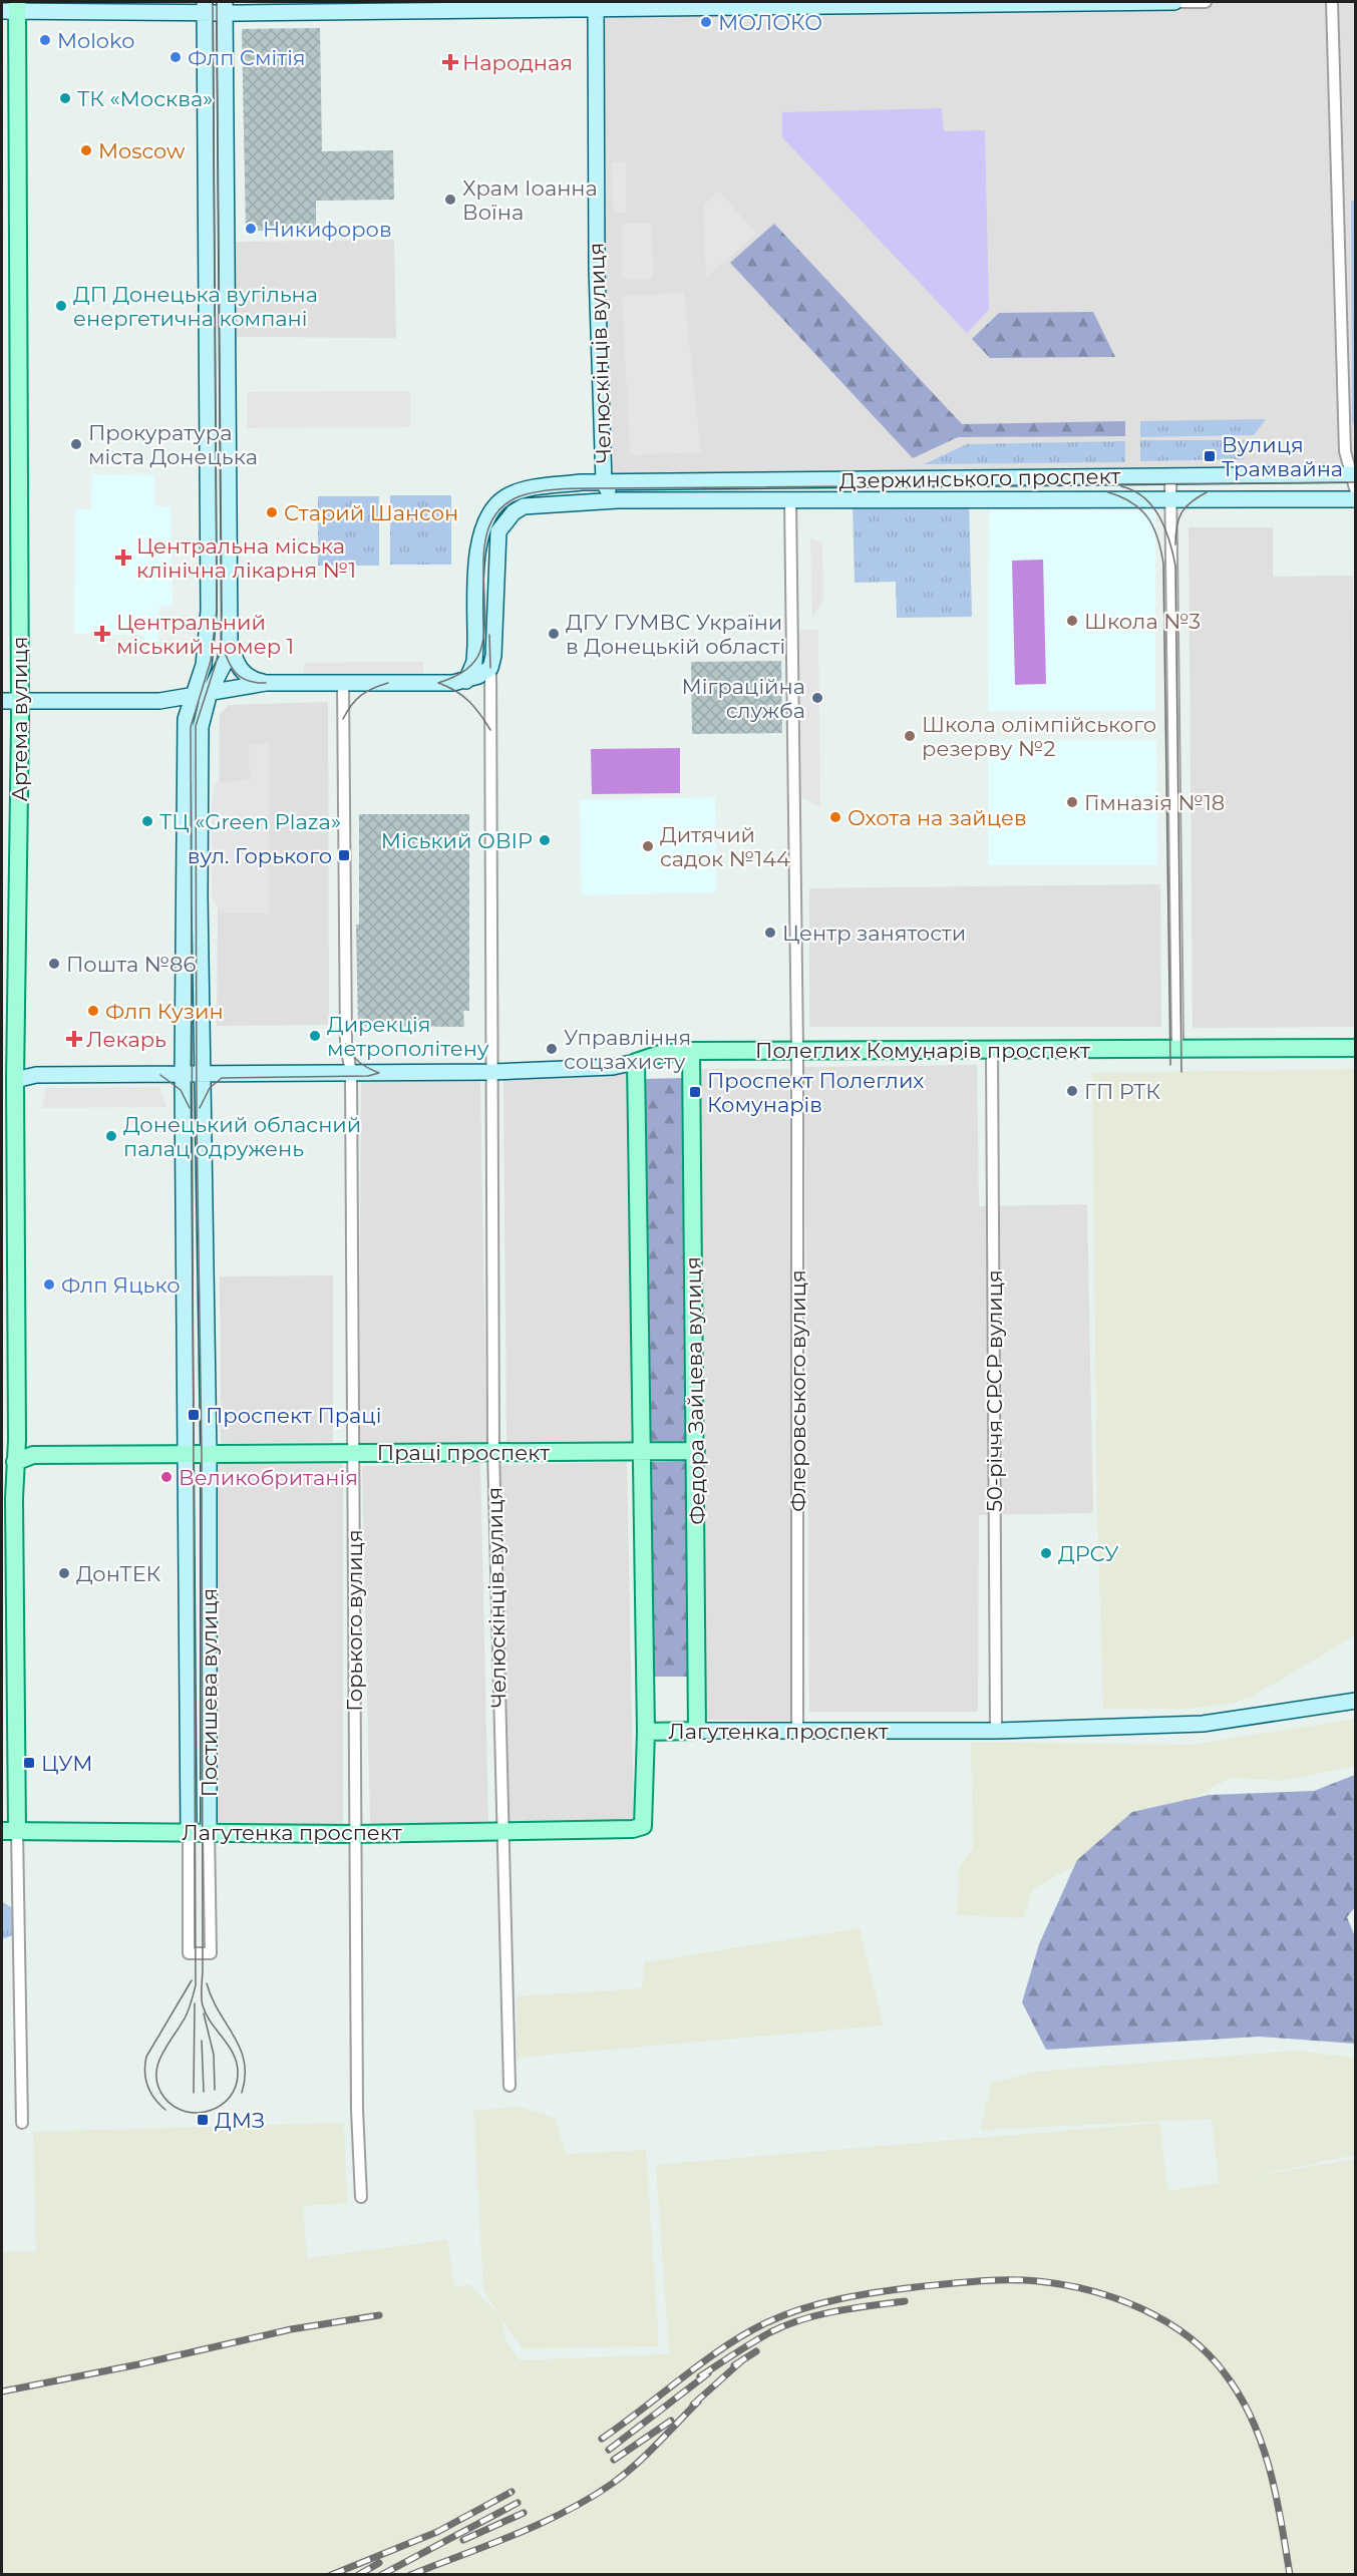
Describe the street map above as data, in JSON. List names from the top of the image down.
{
  "streets": {
    "main road": [
      "Артема вулиця",
      "Полеглих Комунарів проспект",
      "Федора Зайцева вулиця",
      "Праці проспект",
      "Лагутенка проспект"
    ],
    "street": [
      "Челюскінців вулиця",
      "Дзержинського проспект",
      "Флеровського вулиця",
      "50-річчя СРСР вулиця",
      "Горького вулиця",
      "Постишева вулиця"
    ]
  },
  "crossings": [
    ["Челюскінців вулиця", "Дзержинського проспект"],
    ["Челюскінців вулиця", "Полеглих Комунарів проспект"],
    ["Челюскінців вулиця", "Праці проспект"],
    ["Челюскінців вулиця", "Лагутенка проспект"],
    ["Артема вулиця", "Праці проспект"],
    ["Артема вулиця", "Лагутенка проспект"],
    ["Полеглих Комунарів проспект", "Федора Зайцева вулиця"],
    ["Полеглих Комунарів проспект", "Флеровського вулиця"],
    ["Полеглих Комунарів проспект", "50-річчя СРСР вулиця"],
    ["Полеглих Комунарів проспект", "Горького вулиця"],
    ["Федора Зайцева вулиця", "Праці проспект"],
    ["Федора Зайцева вулиця", "Лагутенка проспект"],
    ["Флеровського вулиця", "Лагутенка проспект"],
    ["50-річчя СРСР вулиця", "Лагутенка проспект"],
    ["Праці проспект", "Горького вулиця"],
    ["Праці проспект", "Постишева вулиця"],
    ["Горького вулиця", "Лагутенка проспект"],
    ["Постишева вулиця", "Лагутенка проспект"]
  ],
  "places": {
    "other": [
      "МОЛОКО",
      "Moloko",
      "Флп Смітія",
      "ТК «Москва»",
      "Moscow",
      "Храм Іоанна Воїна",
      "Никифоров",
      "ДП Донецька вугільна енергетична компані",
      "Прокуратура міста Донецька",
      "Старий Шансон",
      "Школа №3",
      "ДГУ ГУМВС України в Донецькій області",
      "Міграційна служба",
      "Школа олімпійського резерву №2",
      "Гімназія №18",
      "Охота на зайцев",
      "ТЦ «Green Plaza»",
      "Міський ОВІР",
      "Дитячий садок №144",
      "Центр занятости",
      "Пошта №86",
      "Флп Кузин",
      "Дирекція метрополітену",
      "Управління соцзахисту",
      "ГП РТК",
      "Донецький обласний палац одружень",
      "Флп Яцько",
      "Великобританія",
      "ДРСУ",
      "ДонТЕК"
    ],
    "health": [
      "Народная",
      "Центральна міська клінічна лікарня №1",
      "Центральний міський номер 1",
      "Лекарь"
    ],
    "transit": [
      "Вулиця Трамвайна",
      "вул. Горького",
      "Проспект Полеглих Комунарів",
      "Проспект Праці",
      "ЦУМ",
      "ДМЗ"
    ]
  }
}
